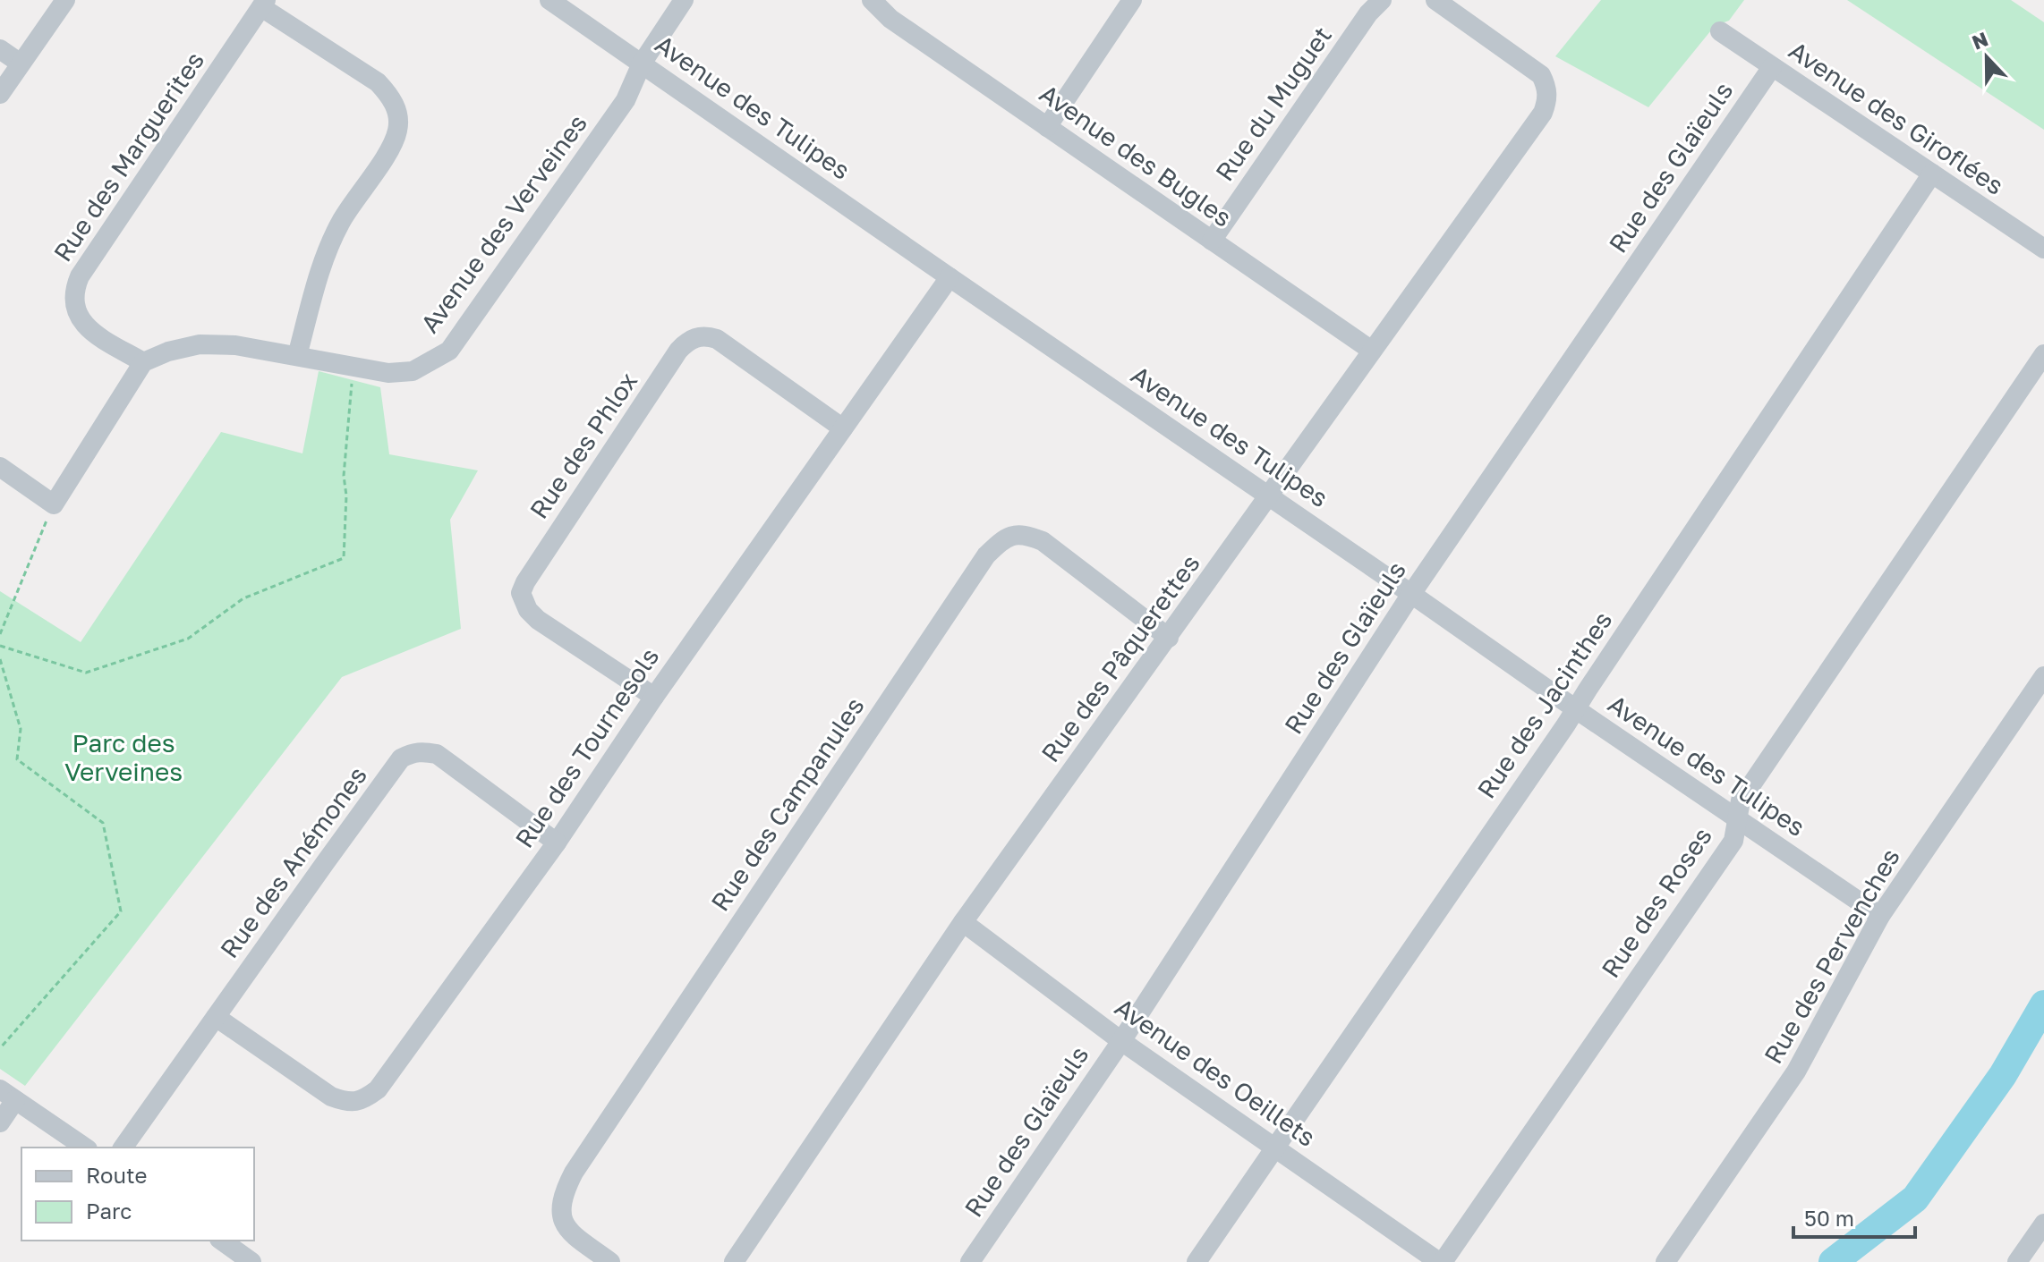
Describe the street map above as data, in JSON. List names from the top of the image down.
{
  "streets": {
    "street": [
      "Rue du Muguet",
      "Avenue des Tulipes",
      "Avenue des Giroflées",
      "Avenue des Bugles",
      "Rue des Marguerites",
      "Rue des Glaïeuls",
      "Avenue des Verveines",
      "Rue des Phlox",
      "Rue des Pâquerettes",
      "Rue des Jacinthes",
      "Rue des Tournesols",
      "Rue des Campanules",
      "Rue des Anémones",
      "Rue des Roses",
      "Rue des Pervenches",
      "Avenue des Oeillets"
    ]
  },
  "crossings": [
    ["Rue du Muguet", "Avenue des Bugles"],
    ["Avenue des Tulipes", "Rue des Glaïeuls"],
    ["Avenue des Tulipes", "Avenue des Verveines"],
    ["Avenue des Tulipes", "Rue des Pâquerettes"],
    ["Avenue des Tulipes", "Rue des Jacinthes"],
    ["Avenue des Tulipes", "Rue des Tournesols"],
    ["Avenue des Tulipes", "Rue des Roses"],
    ["Avenue des Tulipes", "Rue des Pervenches"],
    ["Avenue des Giroflées", "Rue des Glaïeuls"],
    ["Avenue des Giroflées", "Rue des Jacinthes"],
    ["Avenue des Bugles", "Rue des Pâquerettes"],
    ["Rue des Marguerites", "Avenue des Verveines"],
    ["Rue des Glaïeuls", "Avenue des Oeillets"],
    ["Rue des Phlox", "Rue des Tournesols"],
    ["Rue des Pâquerettes", "Rue des Campanules"],
    ["Rue des Pâquerettes", "Avenue des Oeillets"],
    ["Rue des Jacinthes", "Avenue des Oeillets"],
    ["Rue des Tournesols", "Rue des Anémones"],
    ["Rue des Roses", "Avenue des Oeillets"]
  ],
  "parks": ["Parc des Verveines"],
  "legend": ["Route", "Parc"],
  "scale_bar": "50 m",
  "north": "top"
}
